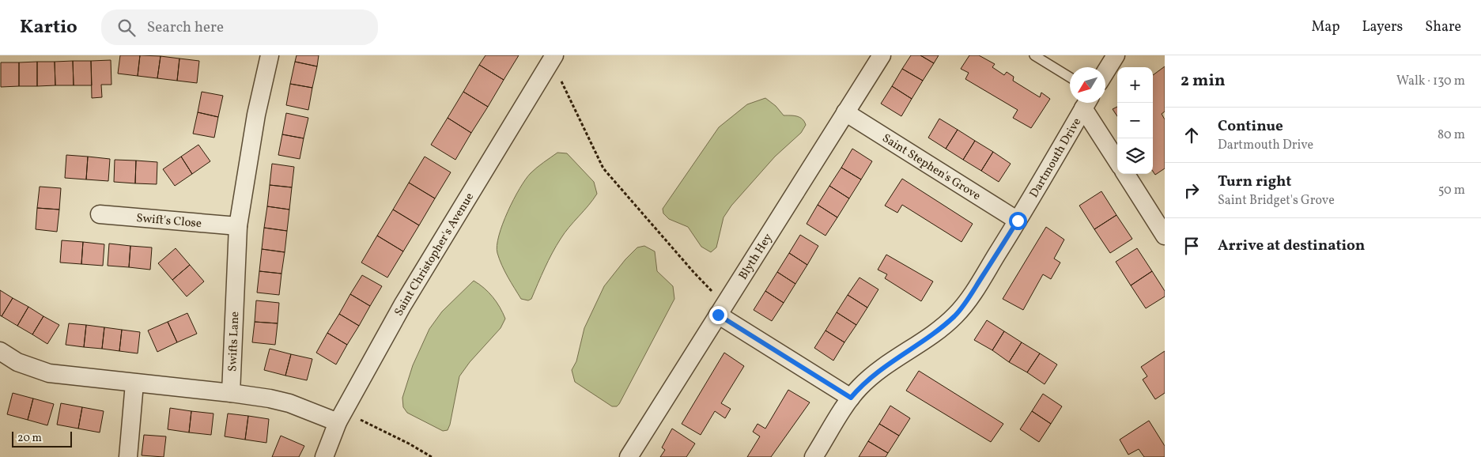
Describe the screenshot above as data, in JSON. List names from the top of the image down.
{
  "streets": {
    "street": [
      "Dartmouth Drive",
      "Saint Stephen's Grove",
      "Swift's Close",
      "Saint Christopher's Avenue",
      "Blyth Hey",
      "Swifts Lane"
    ]
  },
  "crossings": [
    ["Dartmouth Drive", "Saint Stephen's Grove"],
    ["Saint Stephen's Grove", "Blyth Hey"],
    ["Swift's Close", "Swifts Lane"]
  ],
  "scale_bar": "20 m",
  "north": "bottom left",
  "page": {
    "header": "Kartio",
    "search": "Search here",
    "nav": ["Map", "Layers", "Share"],
    "heading": ["2 min", "Walk · 130 m"],
    "map_buttons": ["+", "−"],
    "list": [
      ["Continue", "Dartmouth Drive", "80 m"],
      ["Turn right", "Saint Bridget's Grove", "50 m"],
      "Arrive at destination"
    ],
    "scale": "20 m"
  }
}
